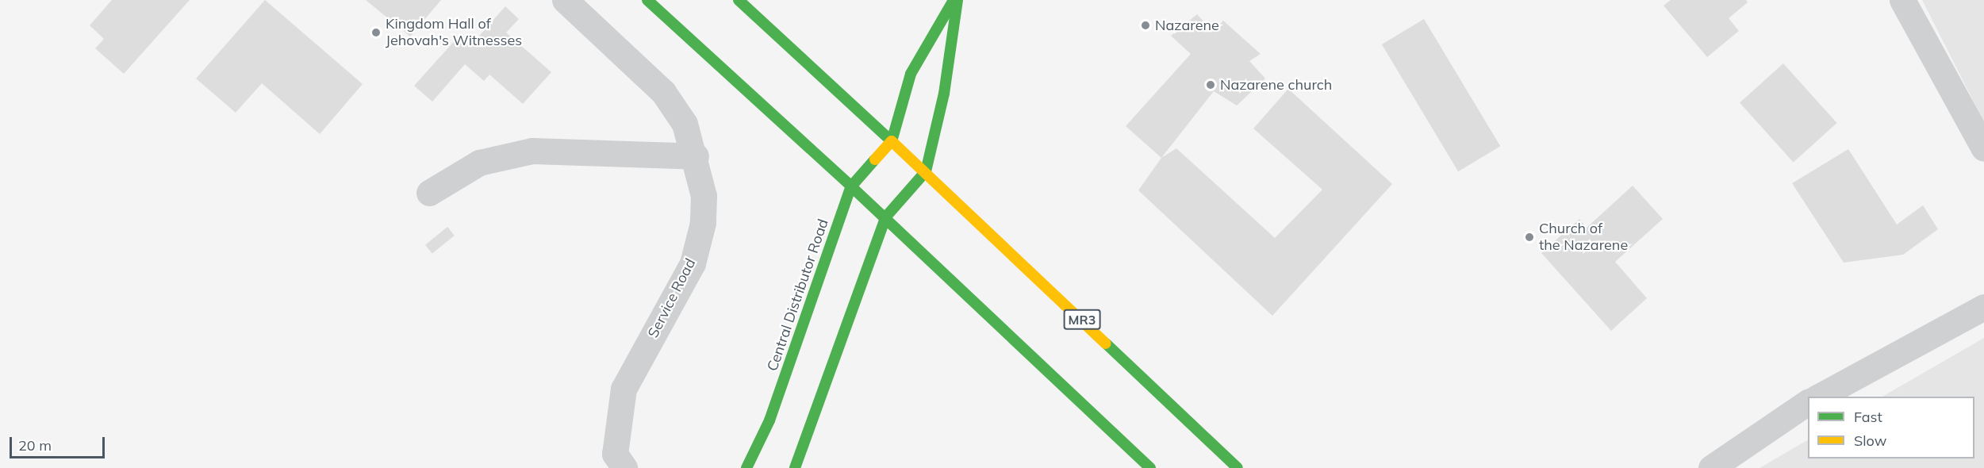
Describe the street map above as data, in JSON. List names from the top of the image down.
{
  "streets": {
    "main road": ["Central Distributor Road", "MR3"],
    "street": ["Service Road"]
  },
  "crossings": [
    ["Central Distributor Road", "MR3"]
  ],
  "places": [
    "Nazarene",
    "Kingdom Hall of Jehovah's Witnesses",
    "Nazarene church",
    "Church of the Nazarene"
  ],
  "legend": ["Fast", "Slow"],
  "scale_bar": "20 m"
}
